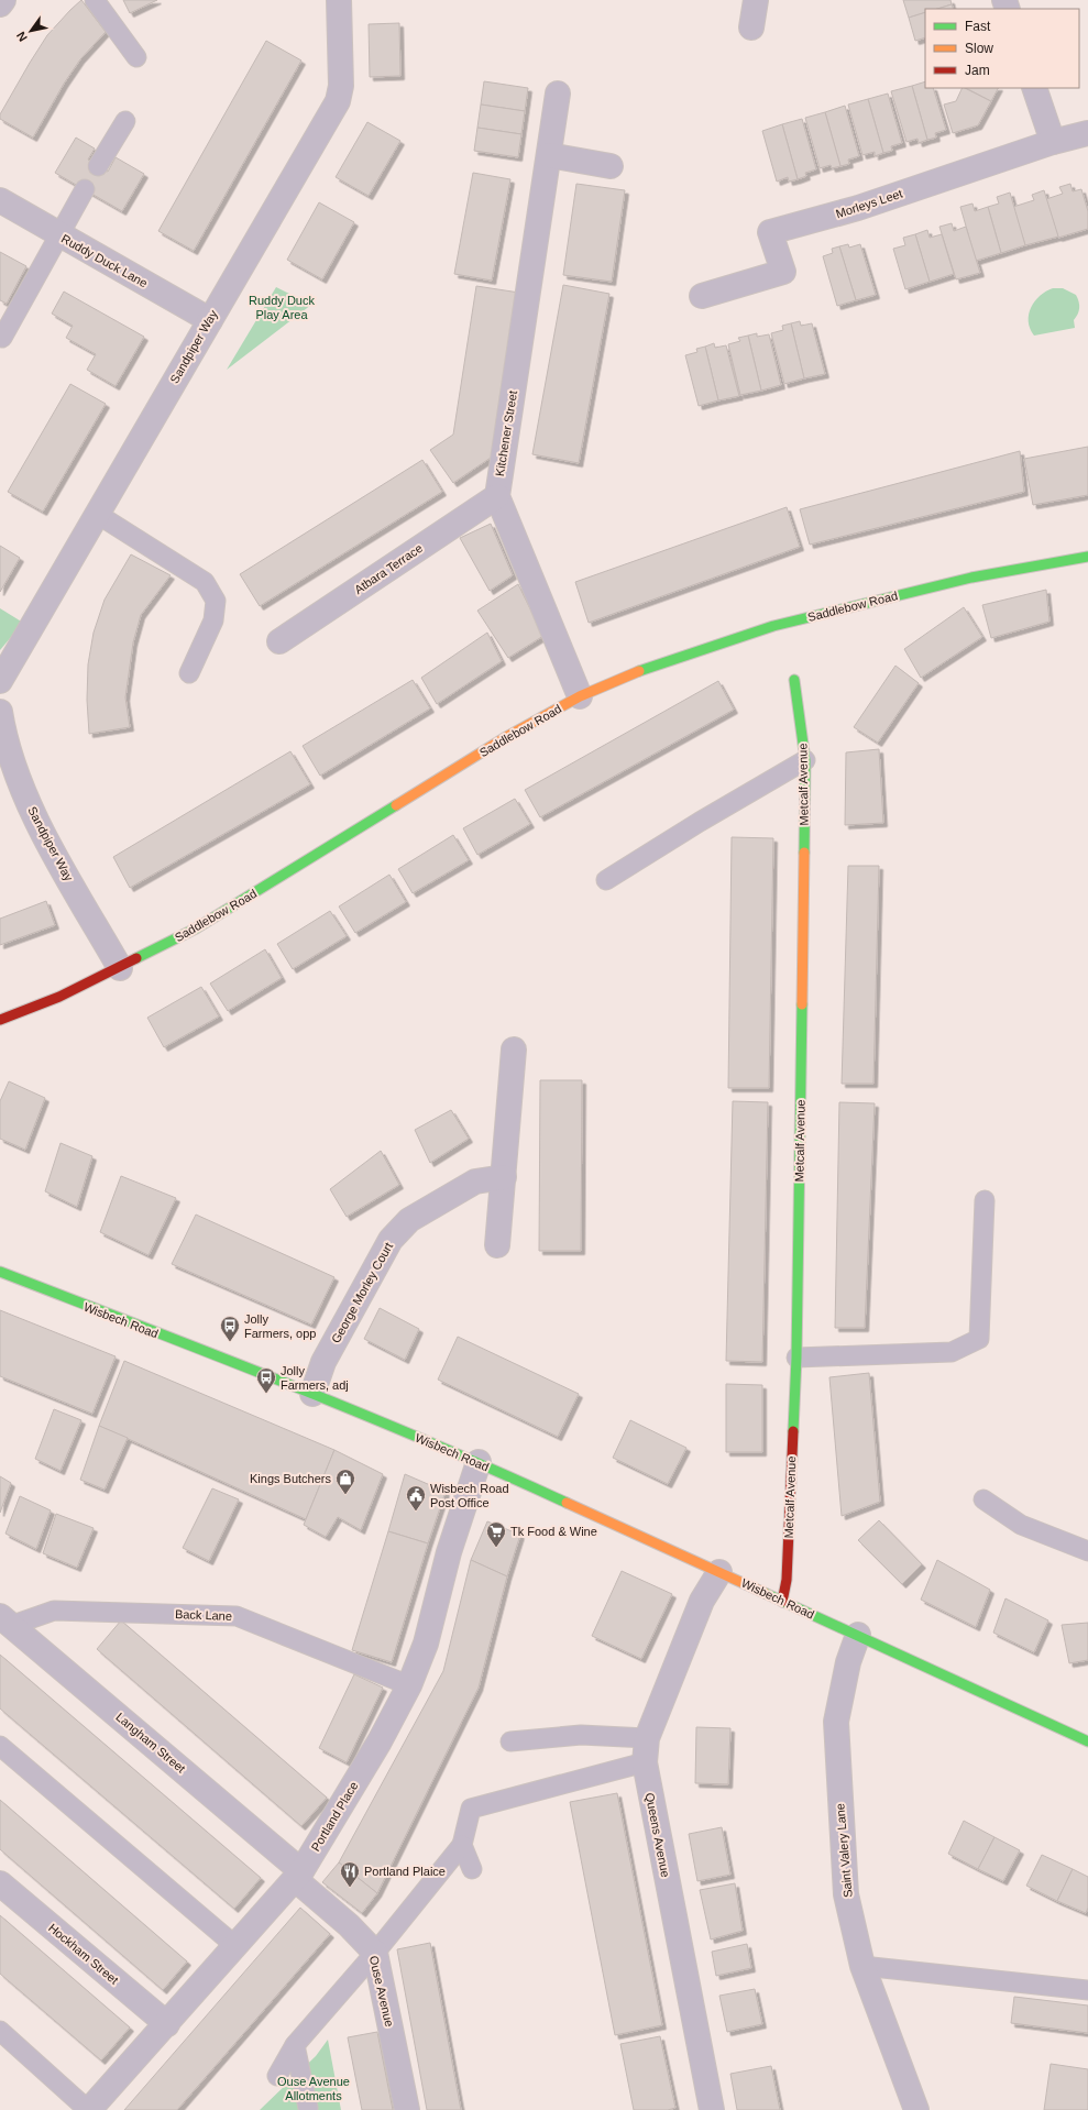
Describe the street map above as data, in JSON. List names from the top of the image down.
{
  "streets": {
    "street": [
      "Morleys Leet",
      "Ruddy Duck Lane",
      "Sandpiper Way",
      "Kitchener Street",
      "Atbara Terrace",
      "Saddlebow Road",
      "Metcalf Avenue",
      "George Morley Court",
      "Wisbech Road",
      "Langham Street",
      "Portland Place",
      "Queens Avenue",
      "Saint Valery Lane",
      "Hockham Street",
      "Ouse Avenue"
    ],
    "lane": ["Back Lane"]
  },
  "crossings": [
    ["Ruddy Duck Lane", "Sandpiper Way"],
    ["Sandpiper Way", "Saddlebow Road"],
    ["Kitchener Street", "Atbara Terrace"],
    ["Metcalf Avenue", "Wisbech Road"],
    ["George Morley Court", "Wisbech Road"],
    ["Wisbech Road", "Portland Place"],
    ["Wisbech Road", "Queens Avenue"],
    ["Wisbech Road", "Saint Valery Lane"],
    ["Back Lane", "Langham Street"],
    ["Back Lane", "Portland Place"],
    ["Langham Street", "Portland Place"],
    ["Langham Street", "Ouse Avenue"],
    ["Portland Place", "Hockham Street"],
    ["Portland Place", "Ouse Avenue"]
  ],
  "parks": ["Ruddy Duck Play Area", "Ouse Avenue Allotments"],
  "places": {
    "bus stop": ["Jolly Farmers, opp", "Jolly Farmers, adj"],
    "shop": ["Kings Butchers"],
    "public building": ["Wisbech Road Post Office"],
    "supermarket": ["Tk Food & Wine"],
    "restaurant": ["Portland Plaice"]
  },
  "legend": ["Fast", "Slow", "Jam"],
  "north": "bottom left"
}
